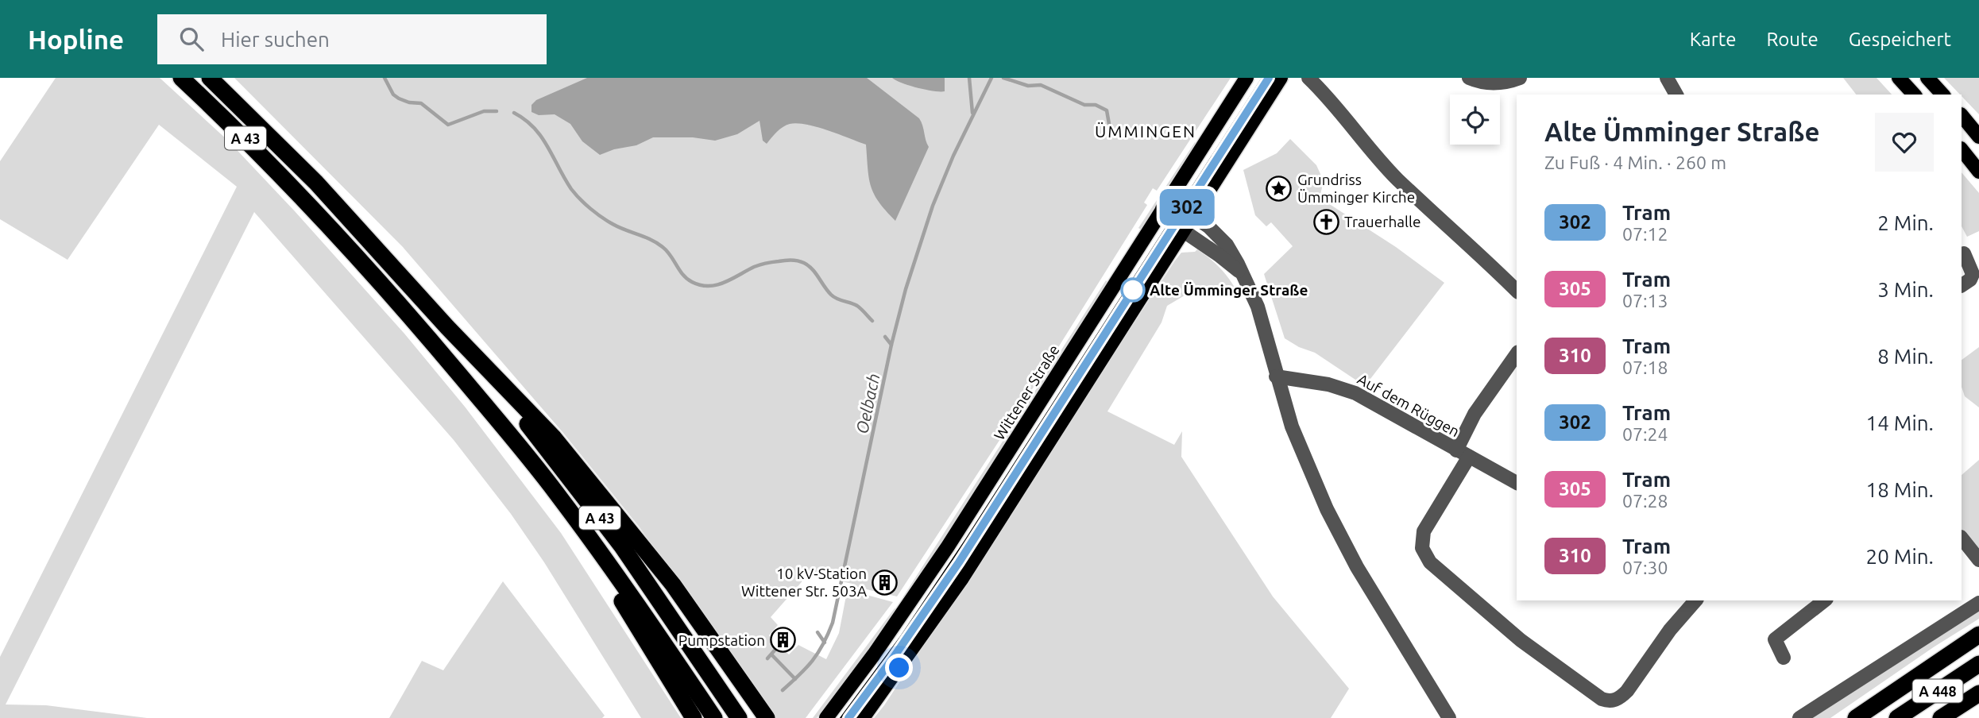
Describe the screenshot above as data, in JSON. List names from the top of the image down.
{
  "streets": {
    "highway": ["A 43", "A 448"],
    "main road": ["Wittener Straße"],
    "street": ["Auf dem Rüggen"]
  },
  "districts": ["ÜMMINGEN"],
  "water": ["Oelbach"],
  "places": {
    "place": ["Grundriss Ümminger Kirche"],
    "church": ["Trauerhalle"],
    "other": ["Alte Ümminger Straße"],
    "building": ["10 kV-Station Wittener Str. 503A", "Pumpstation"]
  },
  "lines": ["tram line 302"],
  "page": {
    "header": "Hopline",
    "search": "Hier suchen",
    "nav": ["Karte", "Route", "Gespeichert"],
    "on_map": "302",
    "heading": ["Alte Ümminger Straße", "Zu Fuß · 4 Min. · 260 m"],
    "list": [
      {
        "mark": "302",
        "name": "Tram",
        "note": "07:12",
        "value": "2 Min."
      },
      {
        "mark": "305",
        "name": "Tram",
        "note": "07:13",
        "value": "3 Min."
      },
      {
        "mark": "310",
        "name": "Tram",
        "note": "07:18",
        "value": "8 Min."
      },
      {
        "mark": "302",
        "name": "Tram",
        "note": "07:24",
        "value": "14 Min."
      },
      {
        "mark": "305",
        "name": "Tram",
        "note": "07:28",
        "value": "18 Min."
      },
      {
        "mark": "310",
        "name": "Tram",
        "note": "07:30",
        "value": "20 Min."
      }
    ]
  }
}
